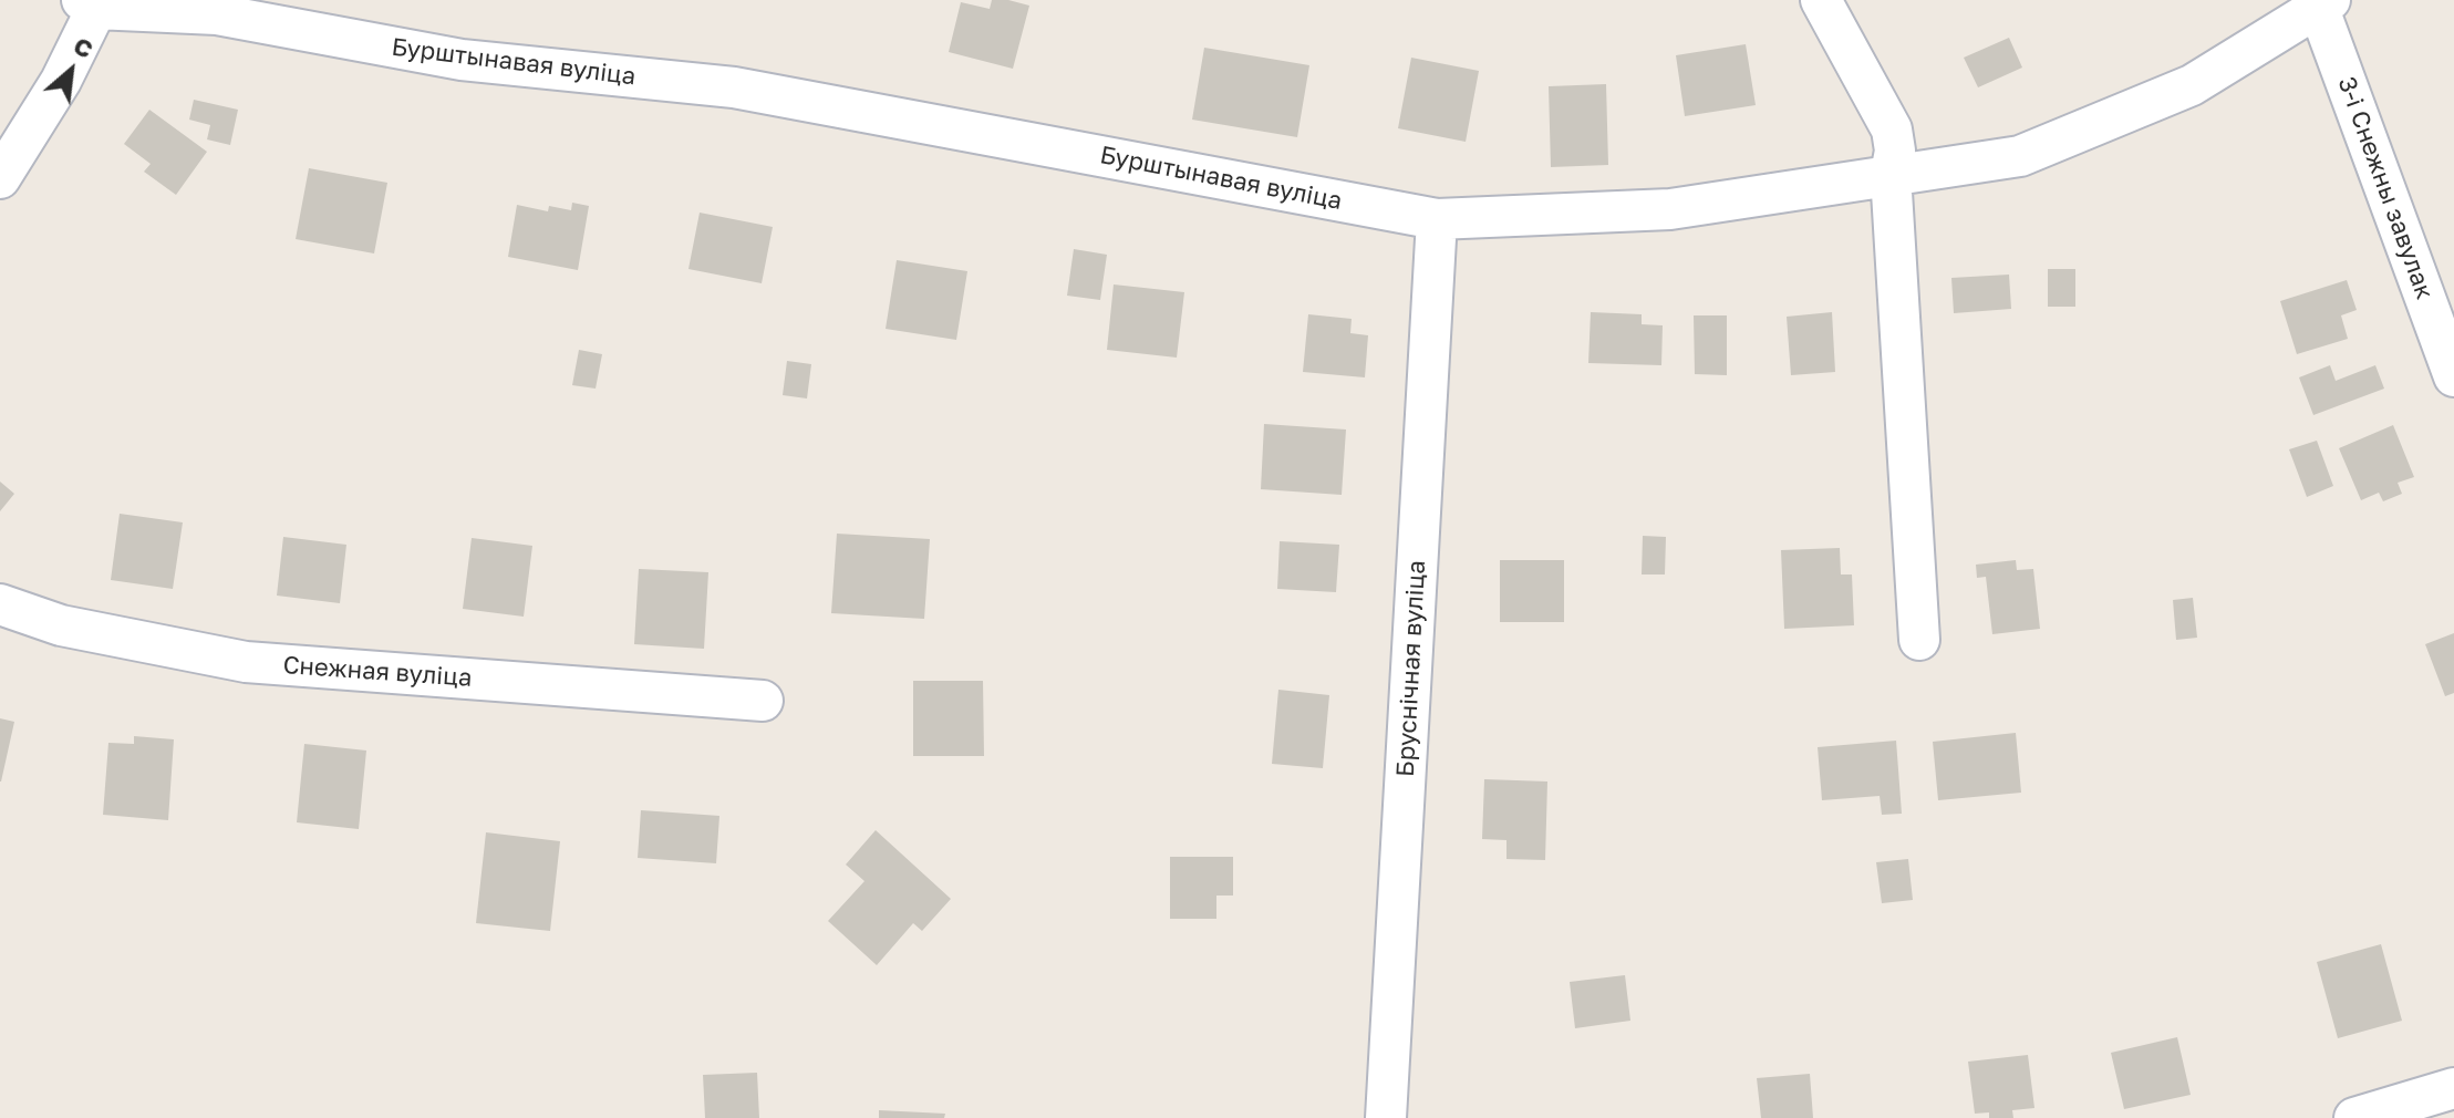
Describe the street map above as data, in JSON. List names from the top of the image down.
{
  "streets": {
    "street": [
      "Бурштынавая вуліца",
      "3-і Снежны завулак",
      "Бруснічная вуліца",
      "Снежная вуліца"
    ]
  },
  "crossings": [
    ["Бурштынавая вуліца", "3-і Снежны завулак"],
    ["Бурштынавая вуліца", "Бруснічная вуліца"]
  ],
  "north": "top right"
}
